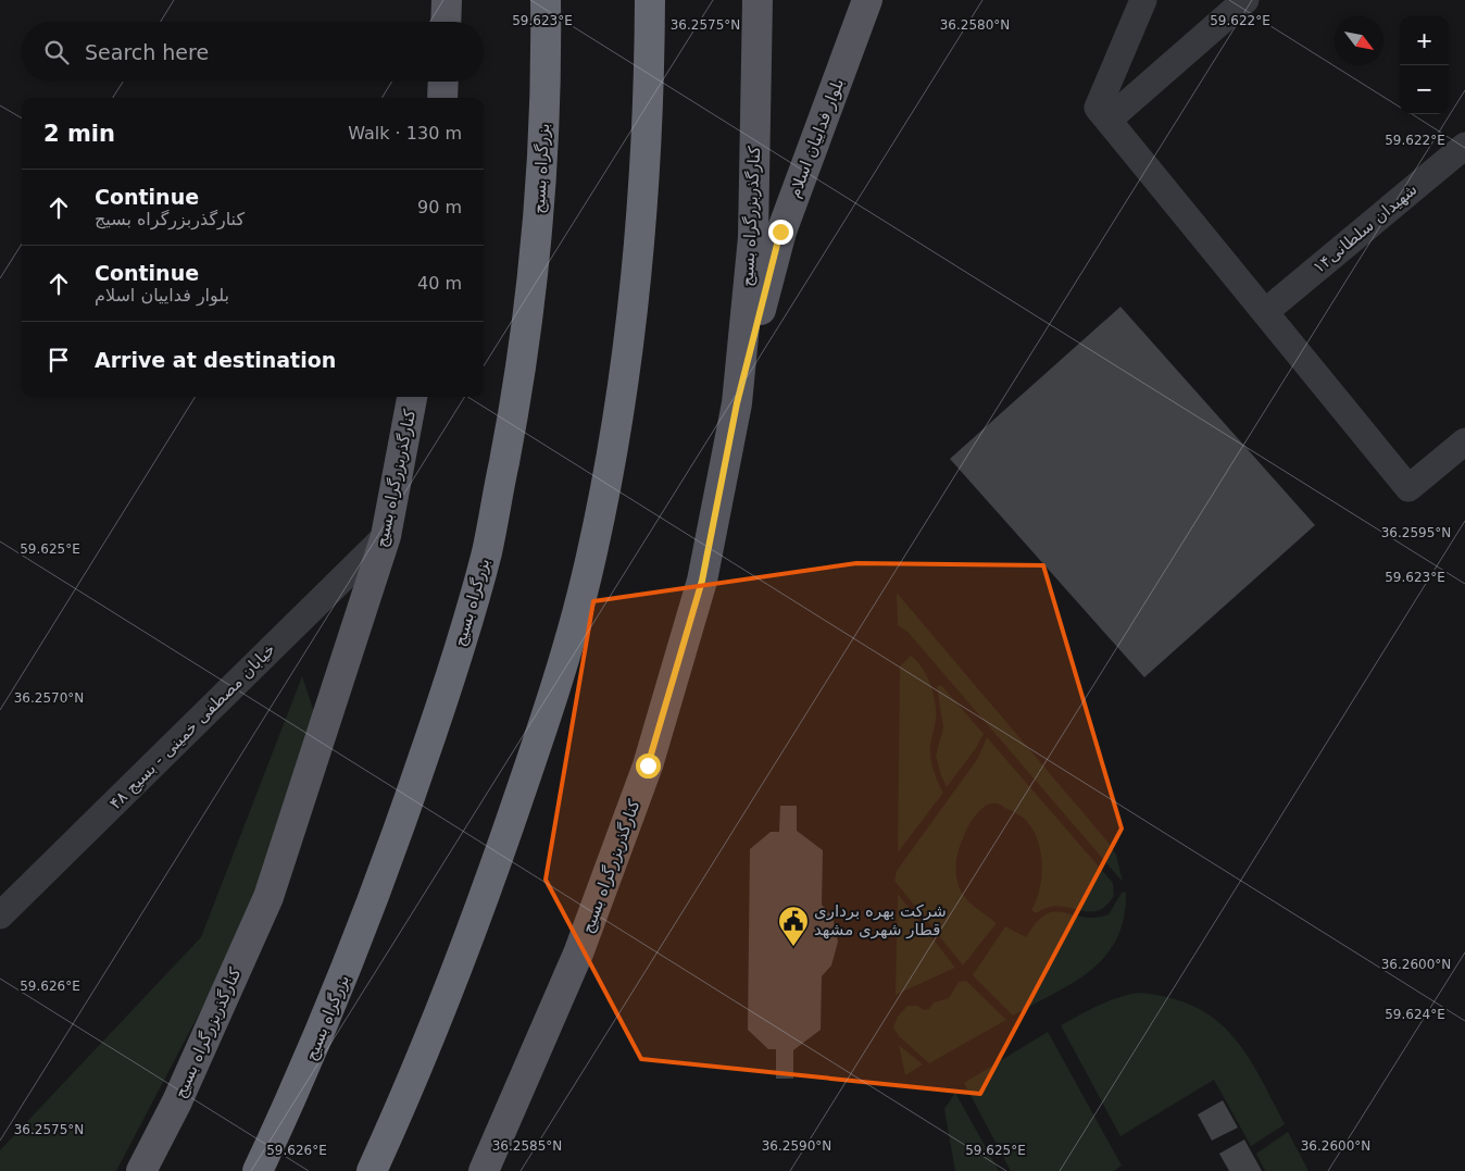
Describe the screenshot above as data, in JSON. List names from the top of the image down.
{
  "streets": {
    "highway": ["بزرگراه بسیج"],
    "main road": ["بلوار فداییان اسلام", "کنارگذربزرگراه بسیج"],
    "street": ["شهیدان سلطانی۱۴", "خیابان مصطفی خمینی - بسیج ۴۸"]
  },
  "crossings": [
    ["بلوار فداییان اسلام", "کنارگذربزرگراه بسیج"],
    ["کنارگذربزرگراه بسیج", "خیابان مصطفی خمینی - بسیج ۴۸"]
  ],
  "places": {
    "public building": ["شرکت بهره برداری قطار شهری مشهد"]
  },
  "north": "bottom right",
  "page": {
    "map_buttons": ["+", "−"],
    "search": "Search here",
    "heading": ["2 min", "Walk · 130 m"],
    "list": [
      ["Continue", "کنارگذربزرگراه بسیج", "90 m"],
      ["Continue", "بلوار فداییان اسلام", "40 m"],
      "Arrive at destination"
    ]
  },
  "coordinates": [
    "59.623°E",
    "59.622°E",
    "36.2575°N",
    "36.2580°N",
    "36.2595°N",
    "59.625°E",
    "36.2570°N",
    "36.2600°N",
    "59.626°E",
    "59.624°E",
    "36.2585°N",
    "36.2590°N"
  ]
}
